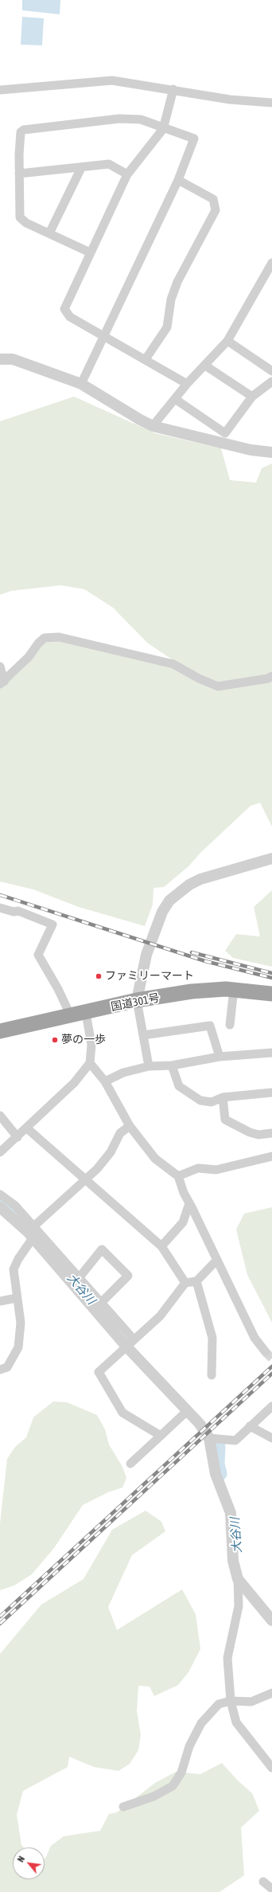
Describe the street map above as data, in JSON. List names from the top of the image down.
{
  "streets": {
    "highway": ["国道301号"]
  },
  "water": ["大谷川"],
  "places": ["ファミリーマート", "夢の一歩"],
  "north": "top left"
}
